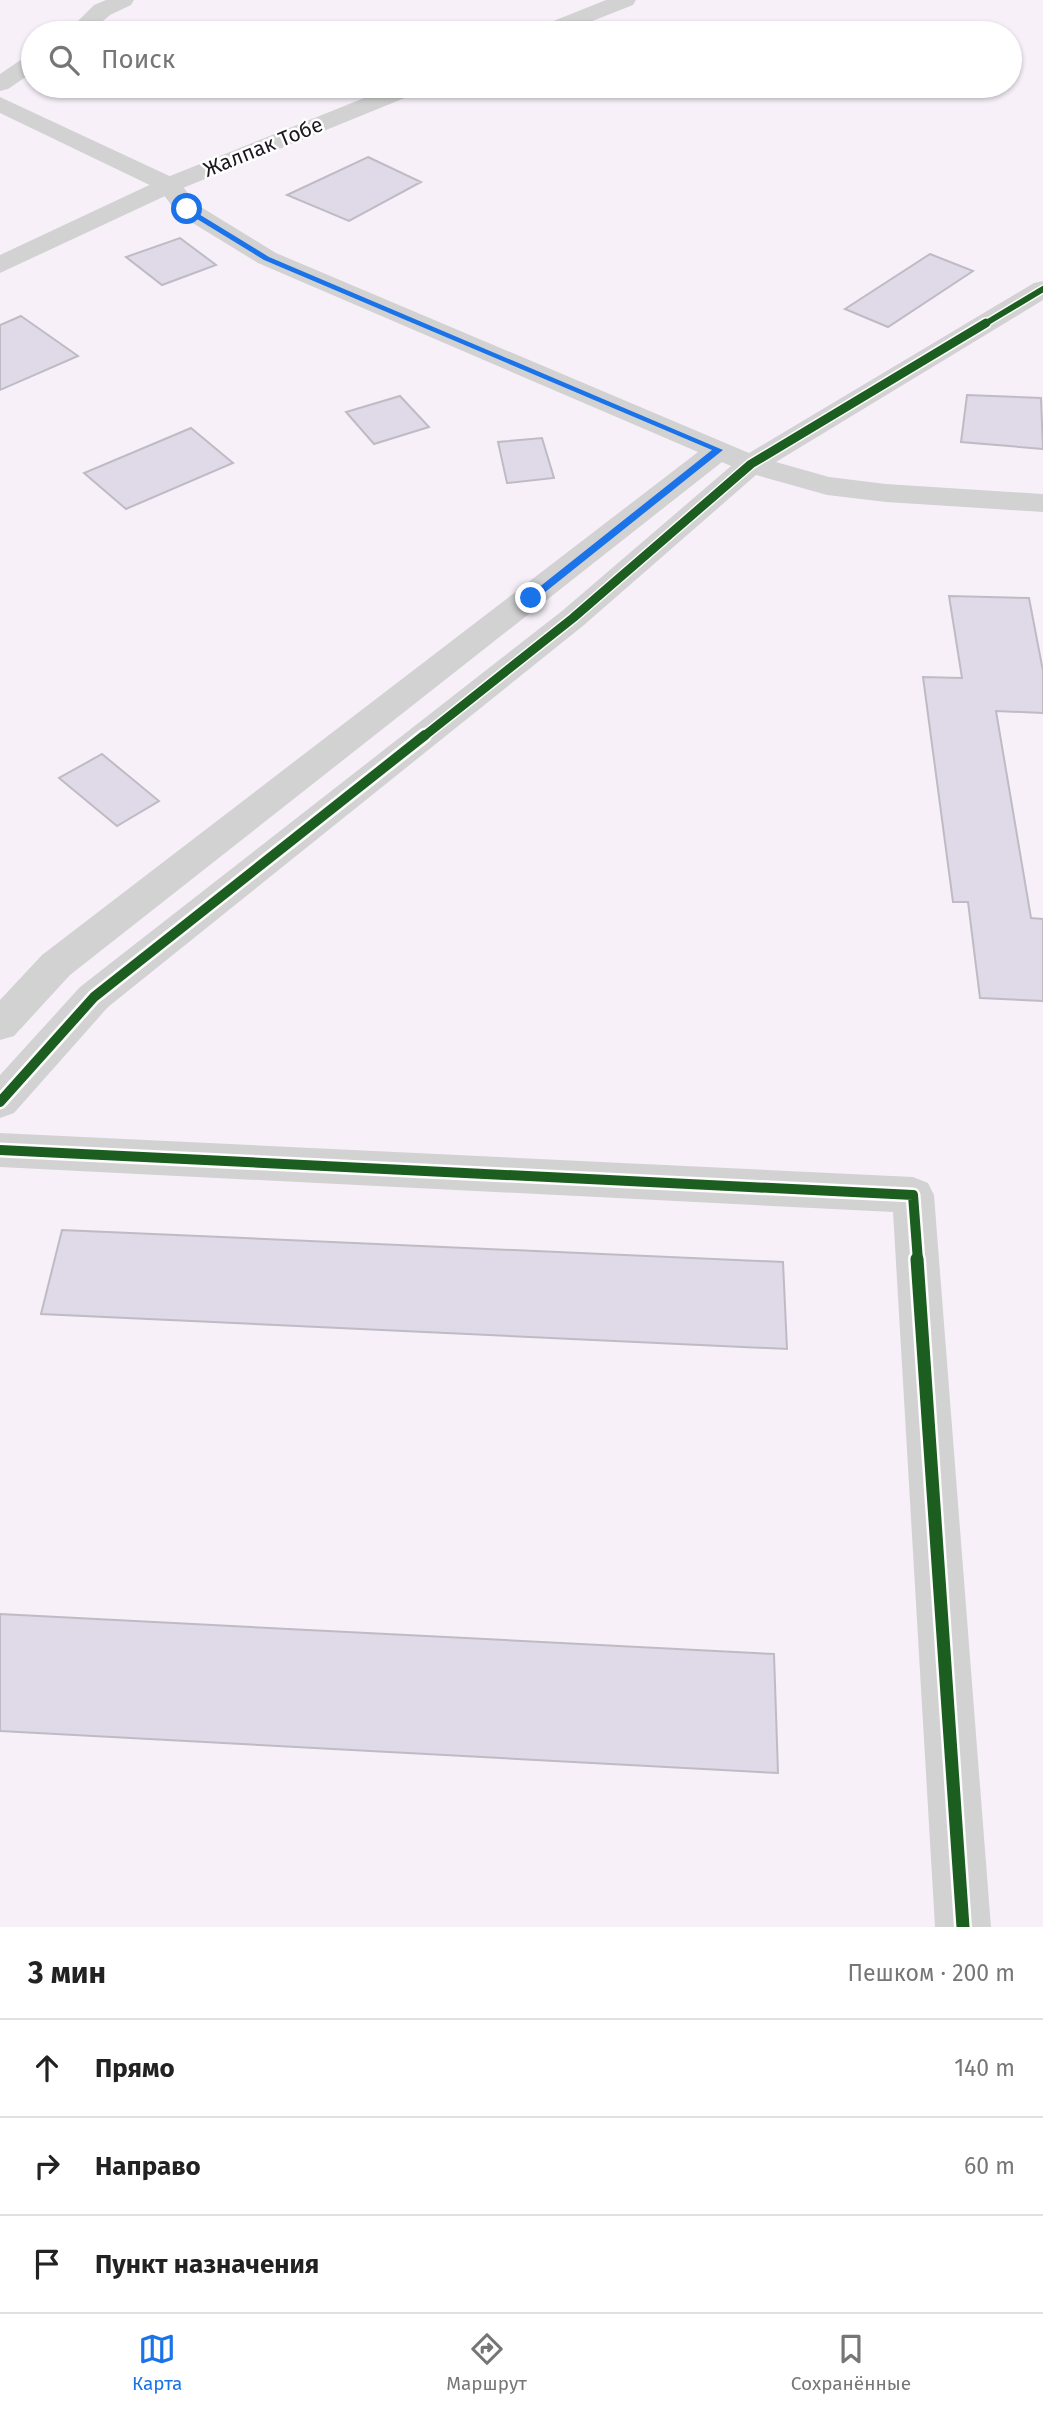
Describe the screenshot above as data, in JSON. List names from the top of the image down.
{
  "streets": {
    "street": ["Жалпак Тобе"]
  },
  "page": {
    "search": "Поиск",
    "heading": ["3 мин", "Пешком · 200 m"],
    "list": [
      ["Прямо", "140 m"],
      ["Направо", "60 m"],
      "Пункт назначения"
    ],
    "nav": ["Карта", "Маршрут", "Сохранённые"]
  }
}
